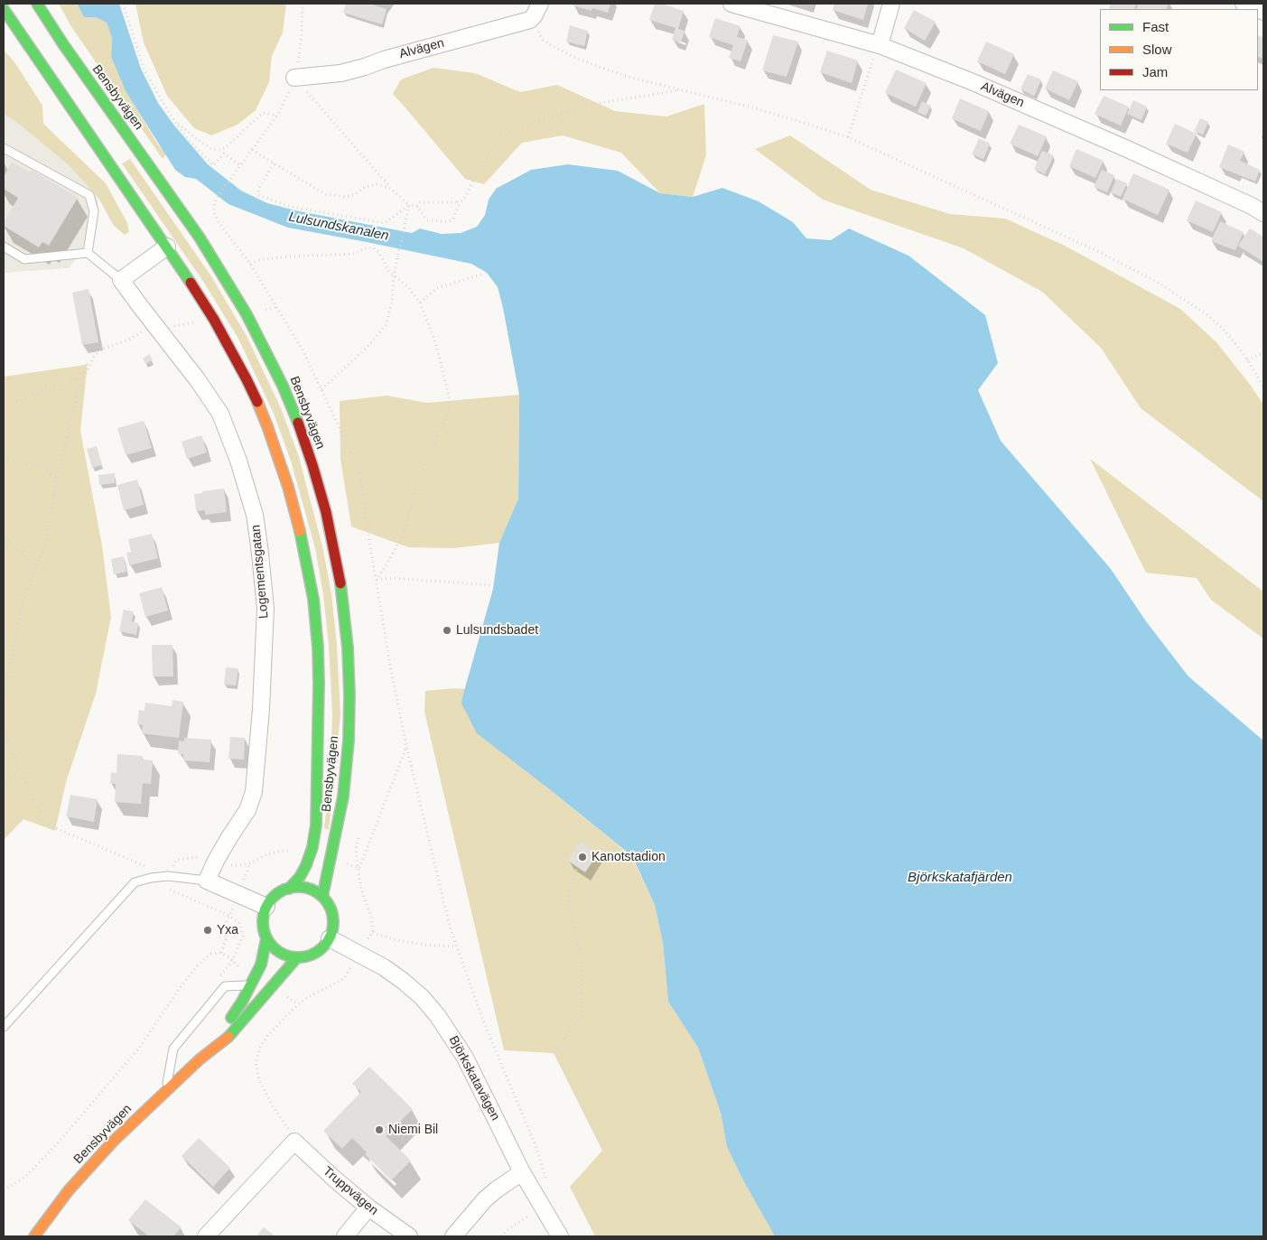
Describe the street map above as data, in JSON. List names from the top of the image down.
{
  "streets": {
    "main road": ["Bensbyvägen"],
    "street": [
      "Alvägen",
      "Logementsgatan",
      "Björkskatavägen",
      "Truppvägen"
    ]
  },
  "crossings": [
    ["Bensbyvägen", "Björkskatavägen"]
  ],
  "water": ["Lulsundskanalen", "Björkskatafjärden"],
  "places": [
    "Lulsundsbadet",
    "Kanotstadion",
    "Yxa",
    "Niemi Bil"
  ],
  "legend": ["Fast", "Slow", "Jam"]
}
